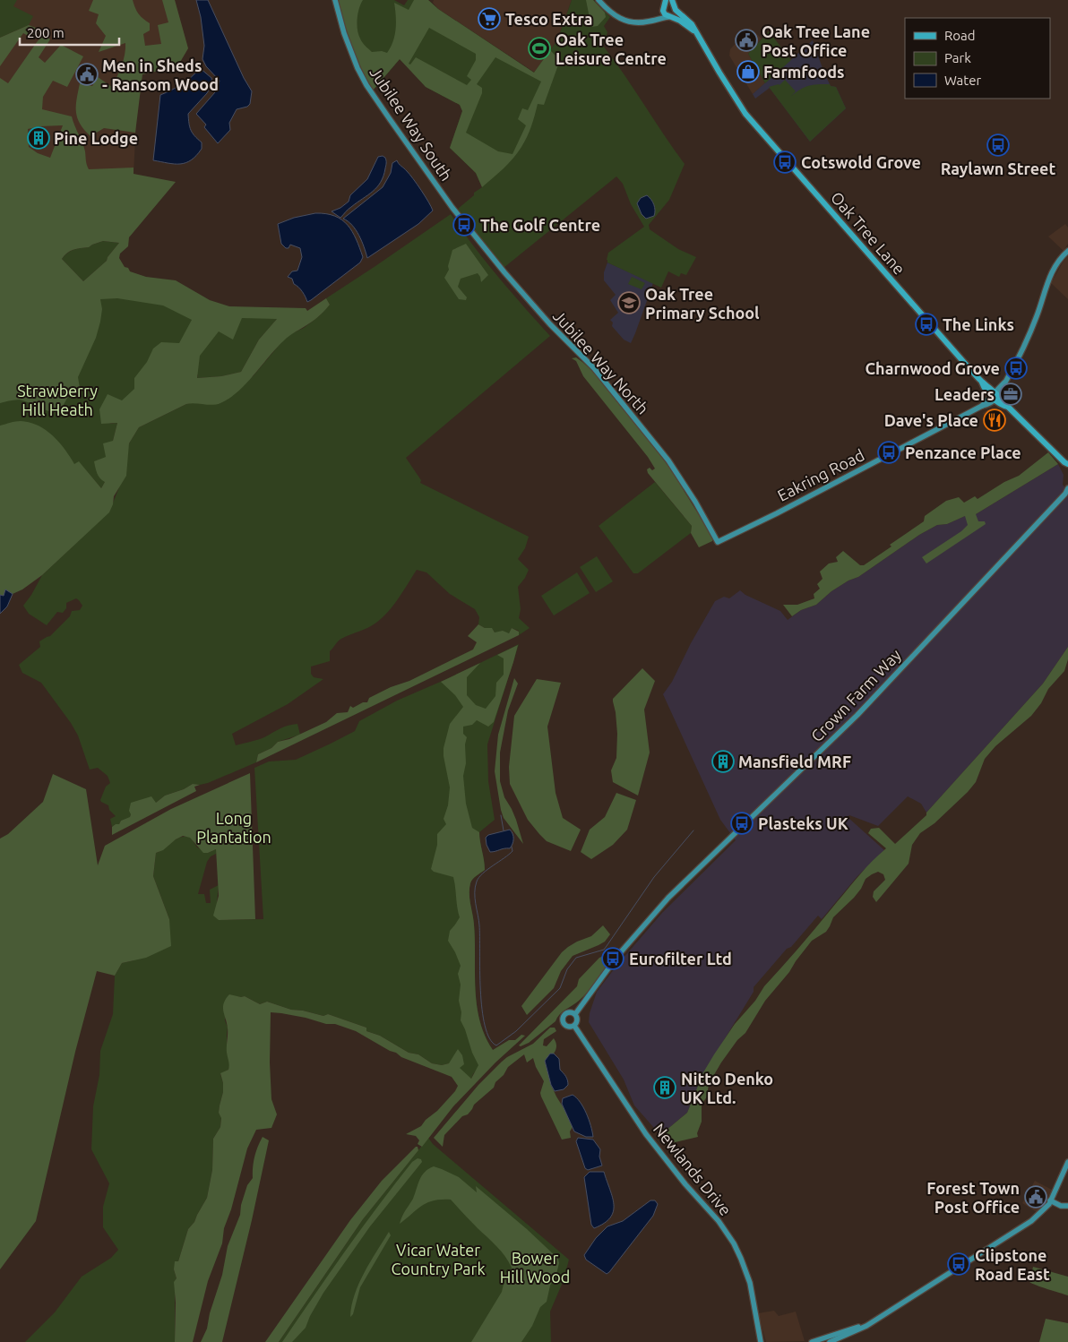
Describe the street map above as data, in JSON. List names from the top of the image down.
{
  "streets": {
    "main road": ["Oak Tree Lane"],
    "street": [
      "Jubilee Way South",
      "Jubilee Way North",
      "Eakring Road",
      "Crown Farm Way",
      "Newlands Drive"
    ]
  },
  "crossings": [
    ["Jubilee Way South", "Jubilee Way North"],
    ["Oak Tree Lane", "Eakring Road"],
    ["Jubilee Way North", "Eakring Road"],
    ["Crown Farm Way", "Newlands Drive"]
  ],
  "parks": [
    "Strawberry Hill Heath",
    "Long Plantation",
    "Vicar Water Country Park",
    "Bower Hill Wood"
  ],
  "places": {
    "supermarket": ["Tesco Extra"],
    "public building": ["Oak Tree Lane Post Office", "Men in Sheds - Ransom Wood", "Forest Town Post Office"],
    "sports": ["Oak Tree Leisure Centre"],
    "shop": ["Farmfoods"],
    "building": ["Pine Lodge", "Mansfield MRF", "Nitto Denko UK Ltd."],
    "bus stop": [
      "Raylawn Street",
      "Cotswold Grove",
      "The Golf Centre",
      "The Links",
      "Charnwood Grove",
      "Penzance Place",
      "Plasteks UK",
      "Eurofilter Ltd",
      "Clipstone Road East"
    ],
    "school or university": ["Oak Tree Primary School"],
    "office": ["Leaders"],
    "restaurant": ["Dave's Place"]
  },
  "legend": ["Road", "Park", "Water"],
  "scale_bar": "200 m"
}
